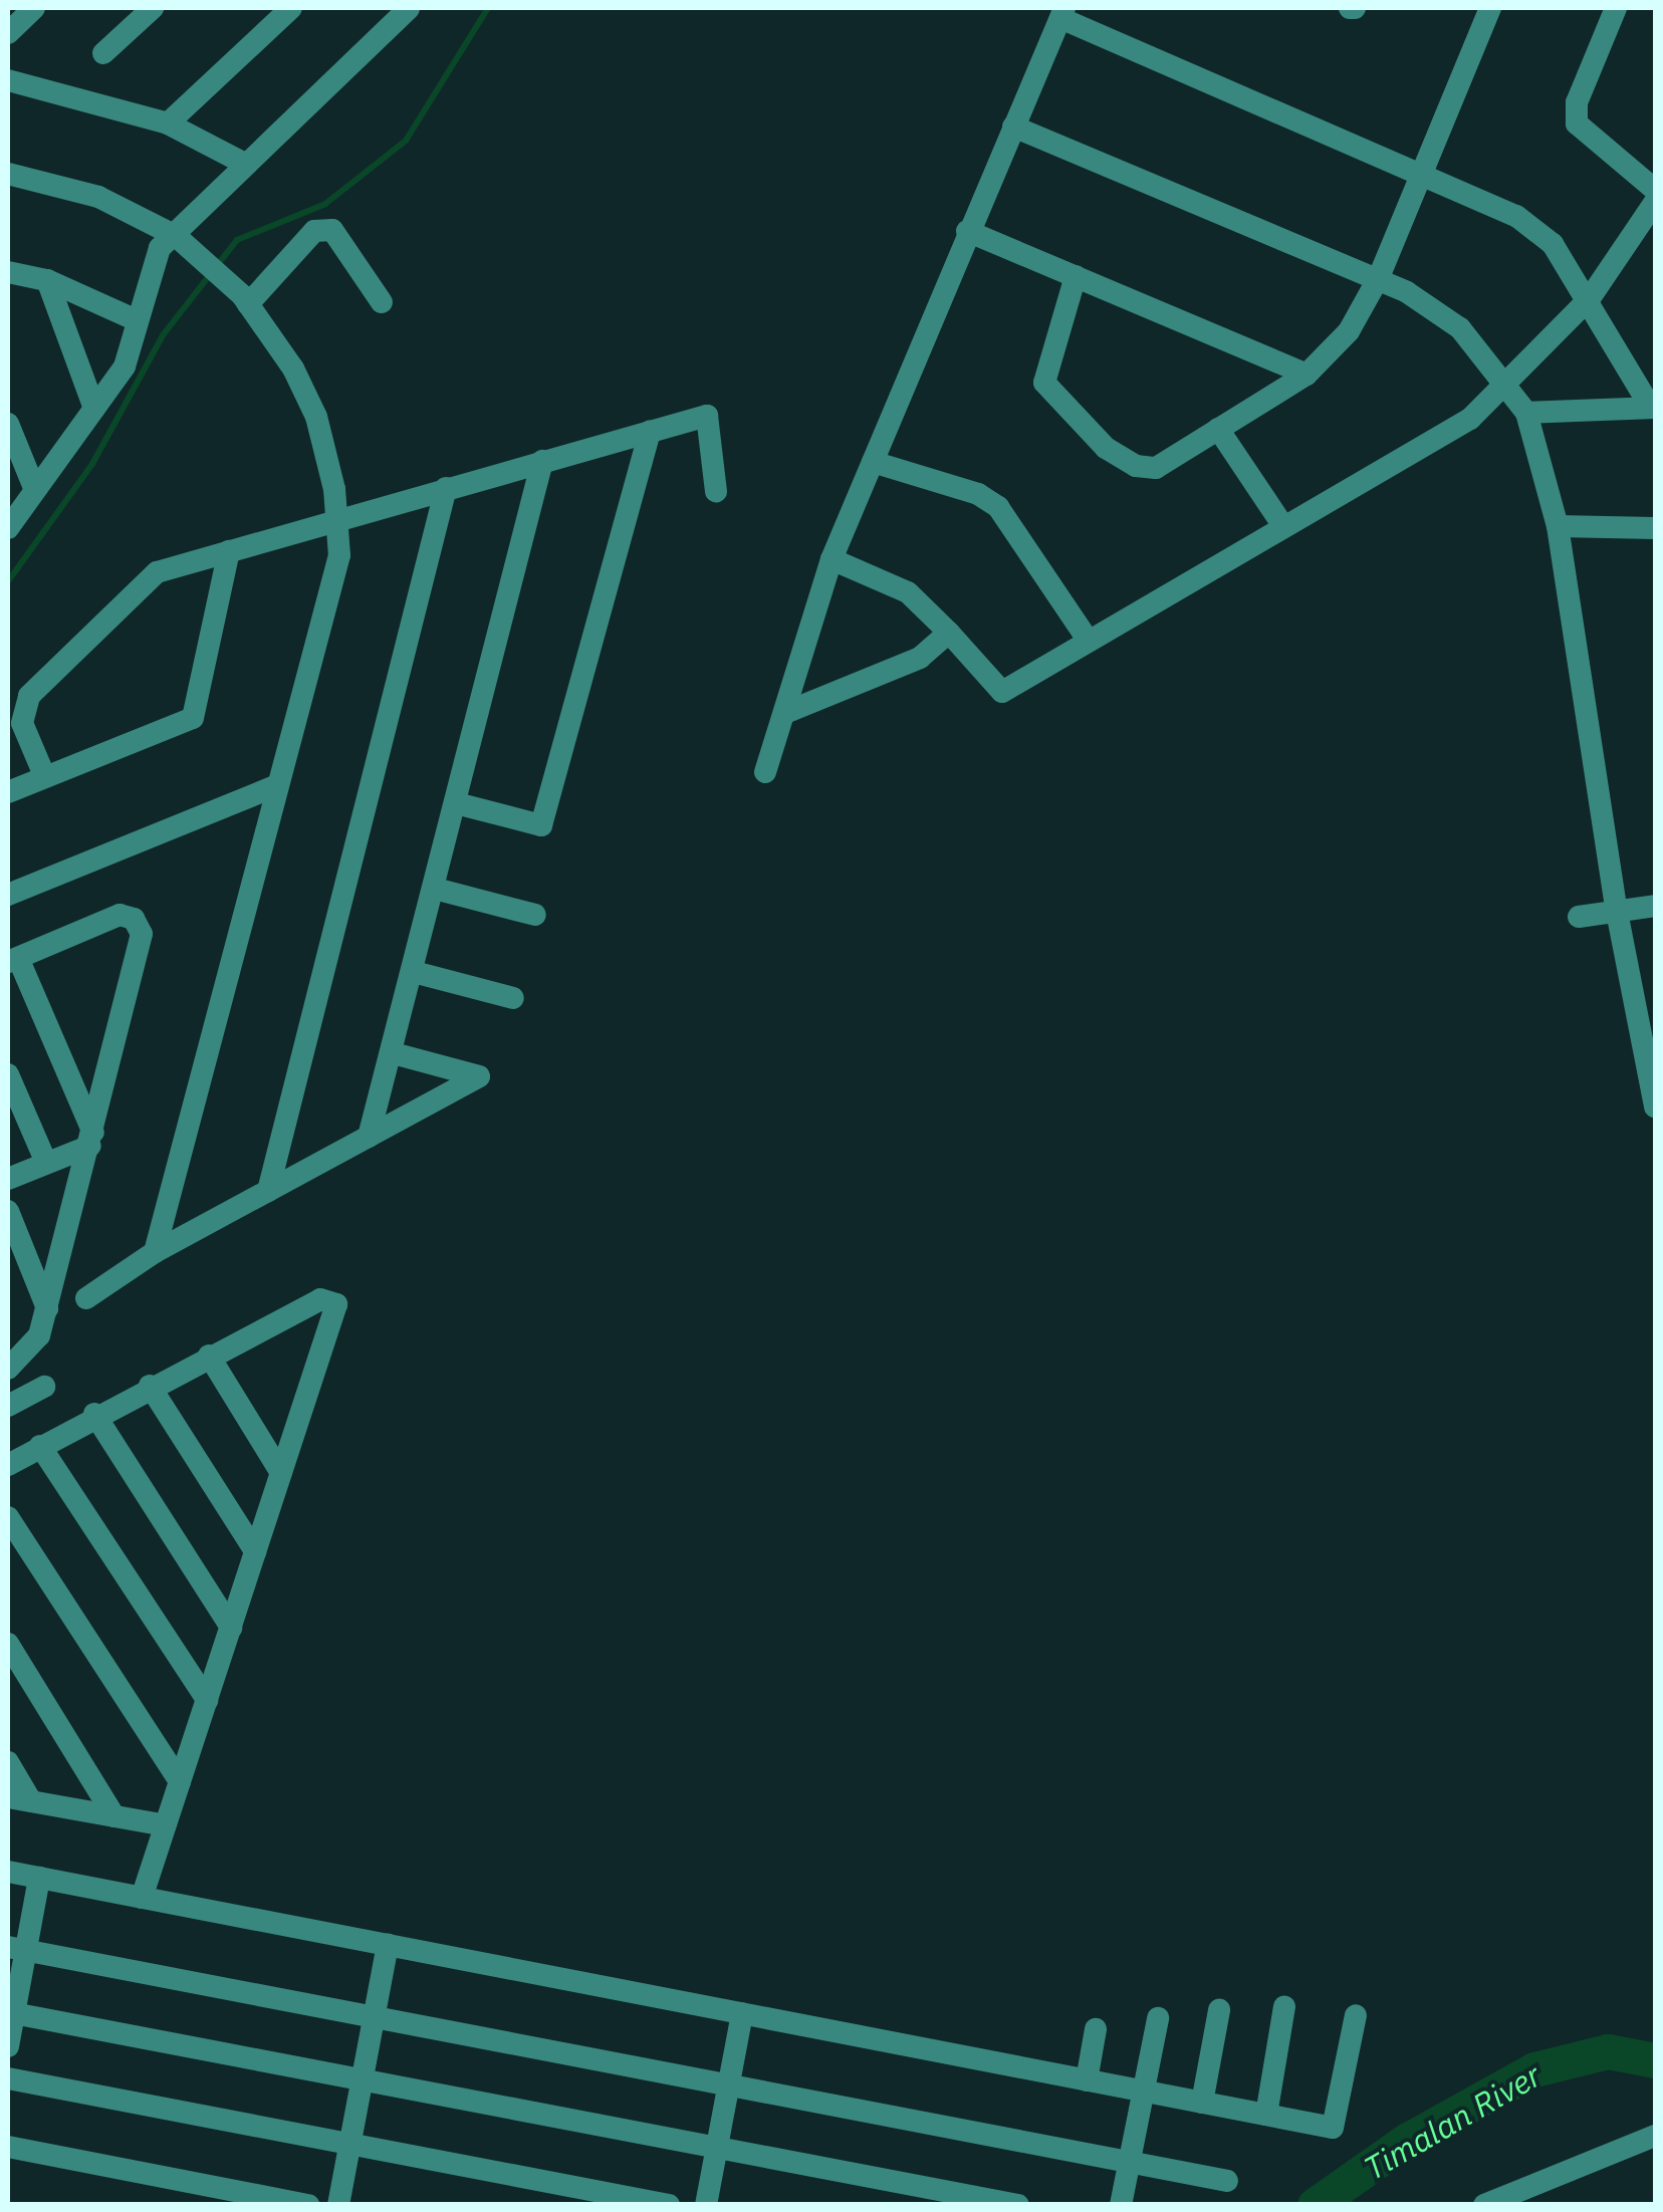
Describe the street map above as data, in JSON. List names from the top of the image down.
{
  "water": ["Timalan River"]
}
